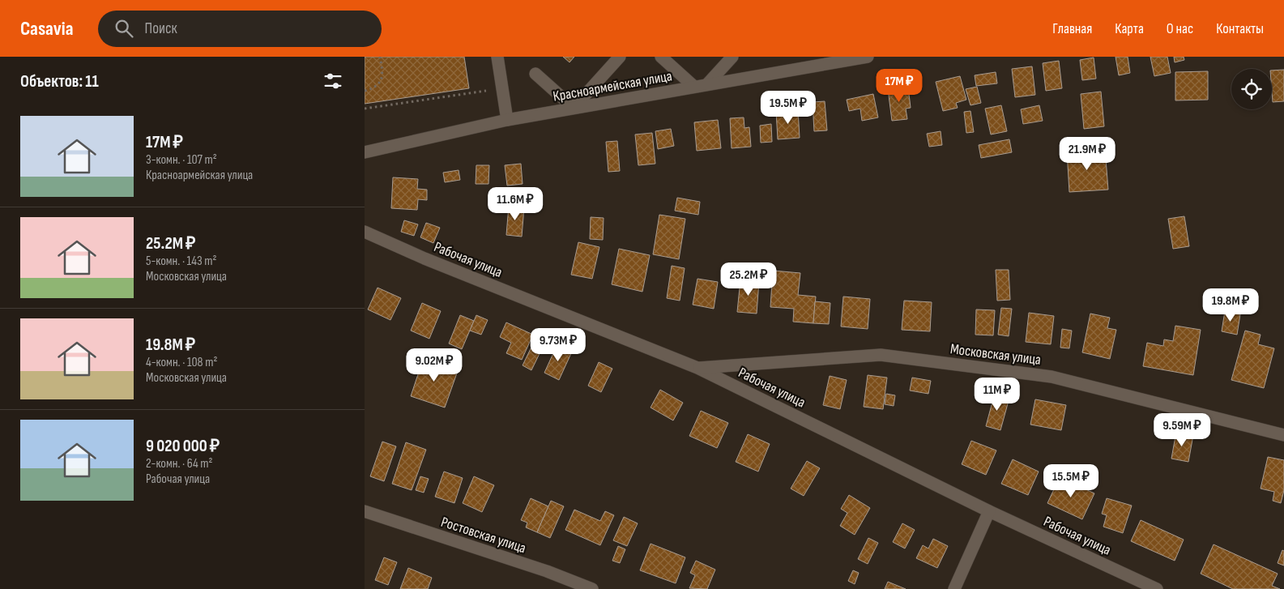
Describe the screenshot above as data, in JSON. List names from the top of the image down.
{
  "streets": {
    "street": [
      "Красноармейская улица",
      "Рабочая улица",
      "Московская улица",
      "Ростовская улица"
    ]
  },
  "crossings": [
    ["Рабочая улица", "Московская улица"]
  ],
  "page": {
    "header": "Casavia",
    "search": "Поиск",
    "nav": [
      "Главная",
      "Карта",
      "О нас",
      "Контакты"
    ],
    "heading": "Объектов: 11",
    "price": [
      "17M ₽",
      "19.5M ₽",
      "21.9M ₽",
      "11.6M ₽",
      "25.2M ₽",
      "19.8M ₽",
      "9.73M ₽",
      "9.02M ₽",
      "11M ₽",
      "9.59M ₽",
      "15.5M ₽"
    ],
    "list": [
      {
        "name": "17M ₽",
        "note": "3-комн. · 107 m² · Красноармейская улица"
      },
      {
        "name": "25.2M ₽",
        "note": "5-комн. · 143 m² · Московская улица"
      },
      {
        "name": "19.8M ₽",
        "note": "4-комн. · 108 m² · Московская улица"
      },
      {
        "name": "9 020 000 ₽",
        "note": "2-комн. · 64 m² · Рабочая улица"
      }
    ]
  }
}
